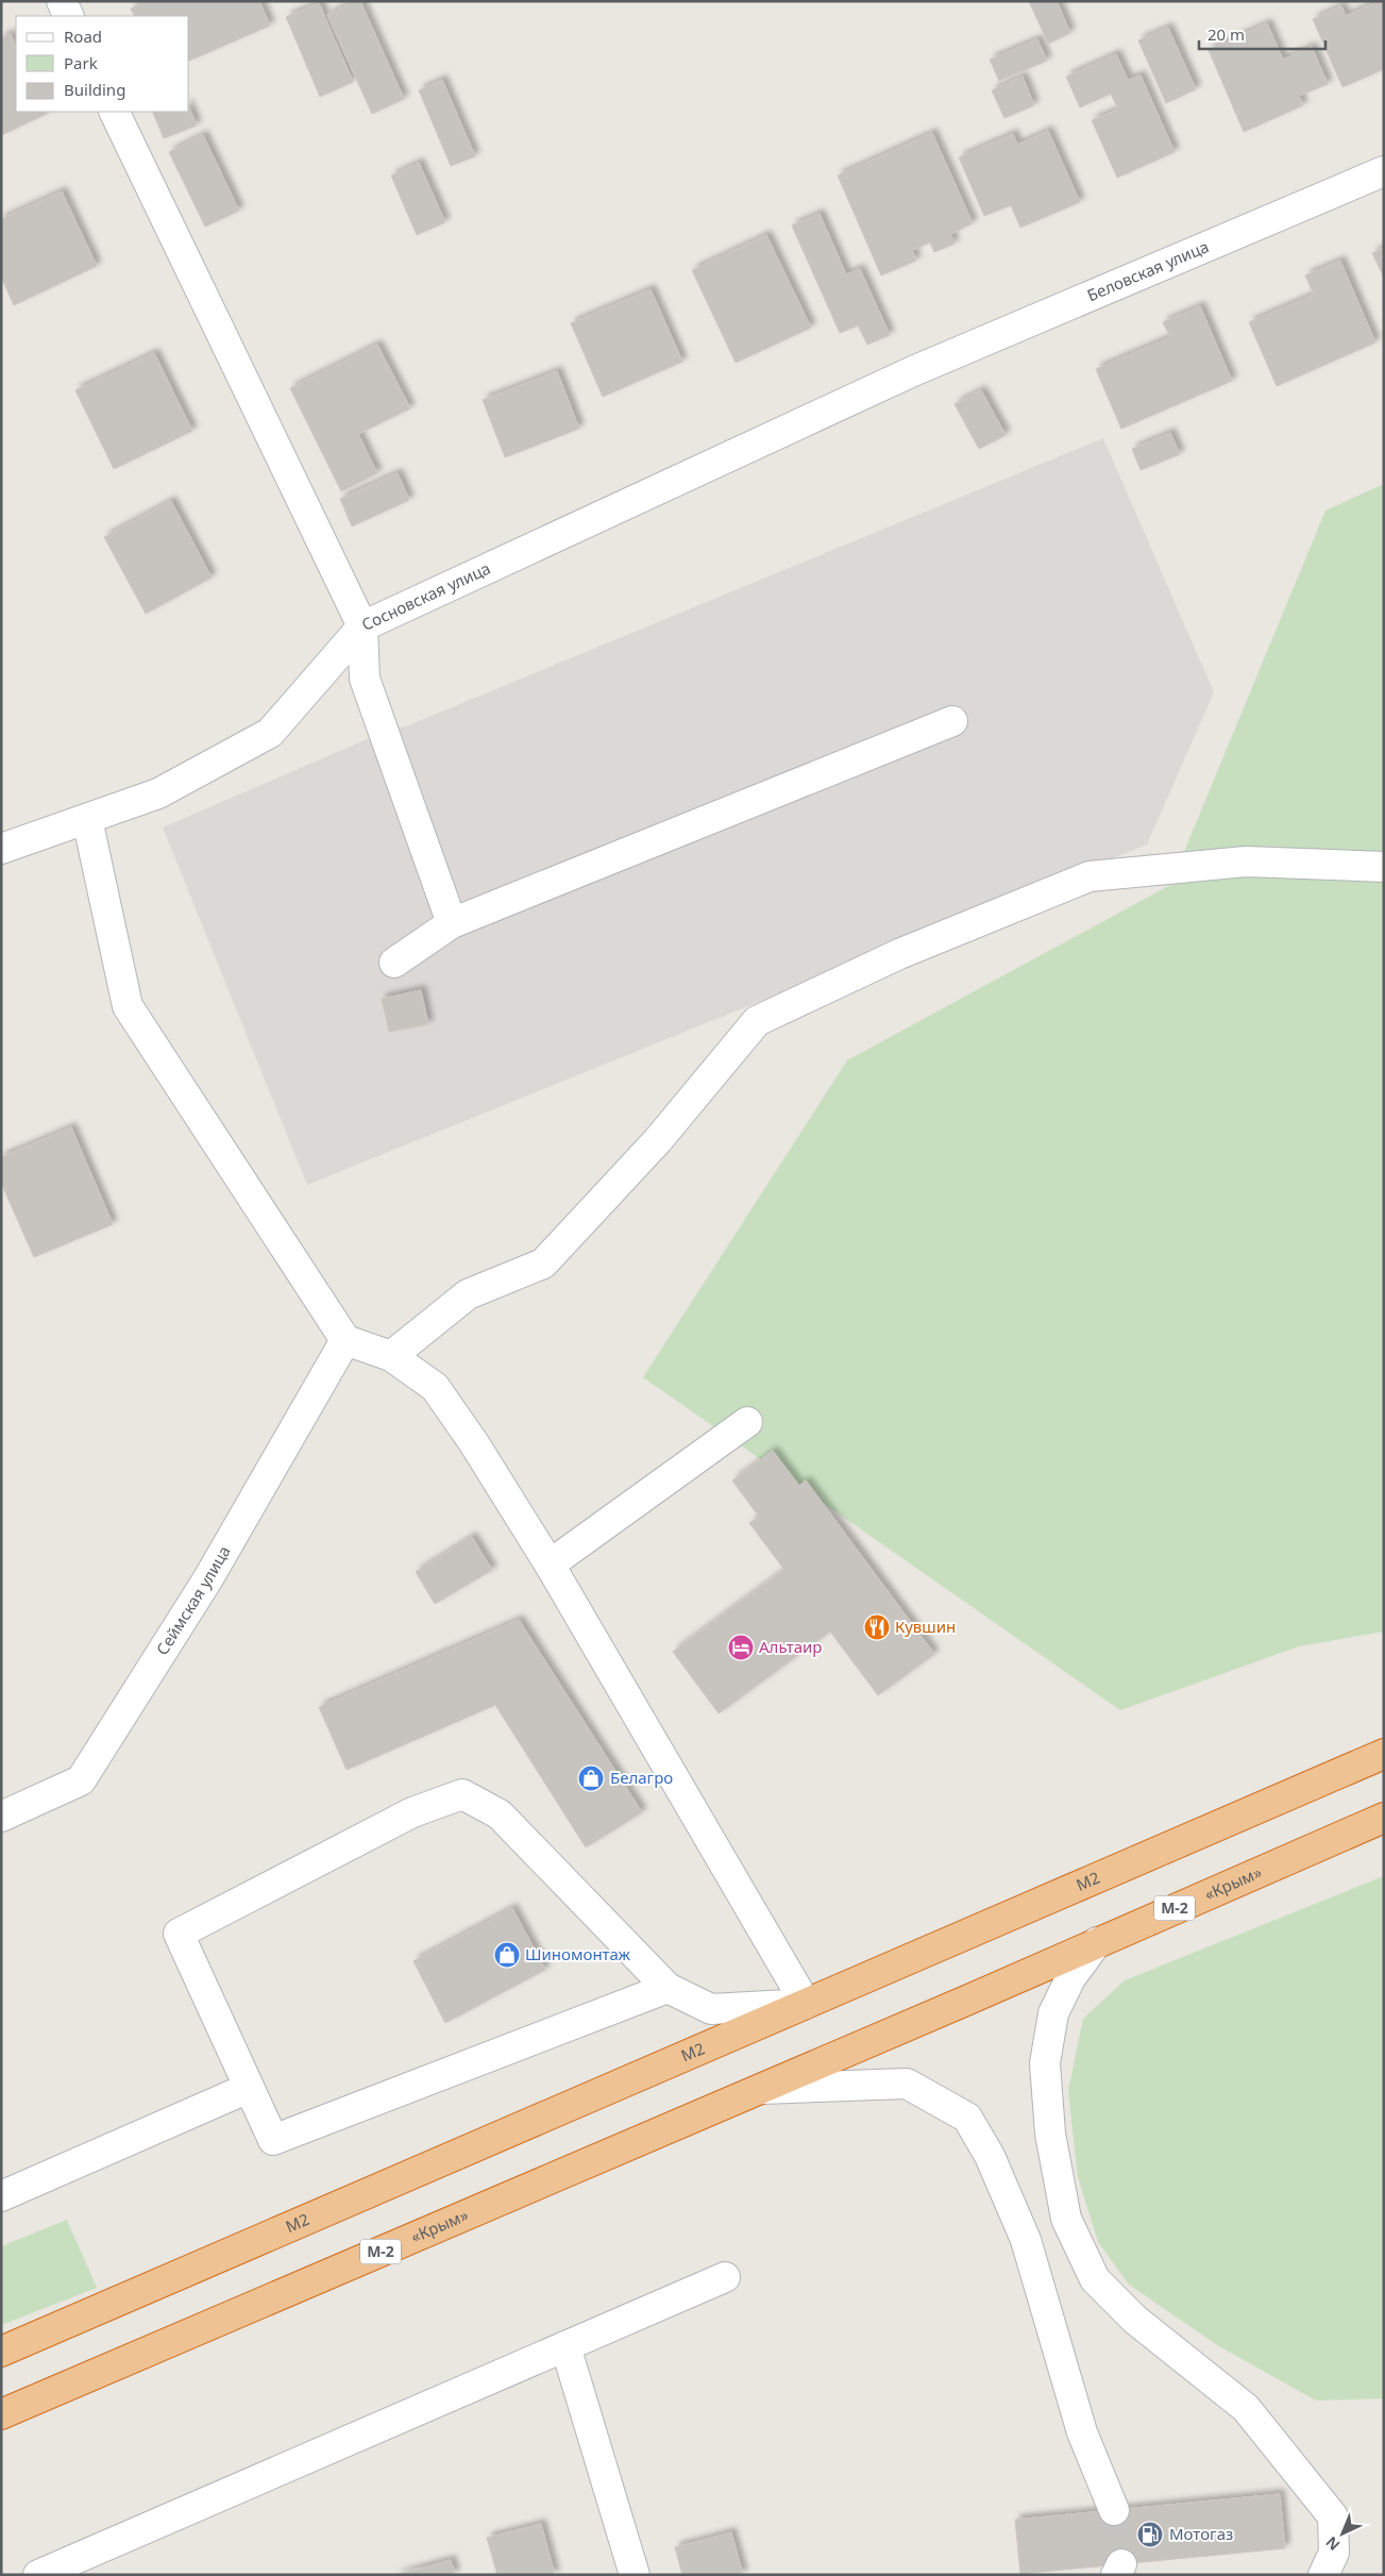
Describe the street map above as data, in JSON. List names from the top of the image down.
{
  "streets": {
    "highway": ["М2", "«Крым»", "М-2"],
    "street": ["Беловская улица", "Сосновская улица", "Сеймская улица"]
  },
  "crossings": [
    ["Беловская улица", "Сосновская улица"]
  ],
  "places": {
    "restaurant": ["Кувшин"],
    "hotel": ["Альтаир"],
    "shop": ["Белагро", "Шиномонтаж"],
    "fuel station": ["Мотогаз"]
  },
  "legend": ["Road", "Park", "Building"],
  "scale_bar": "20 m",
  "north": "bottom left"
}
